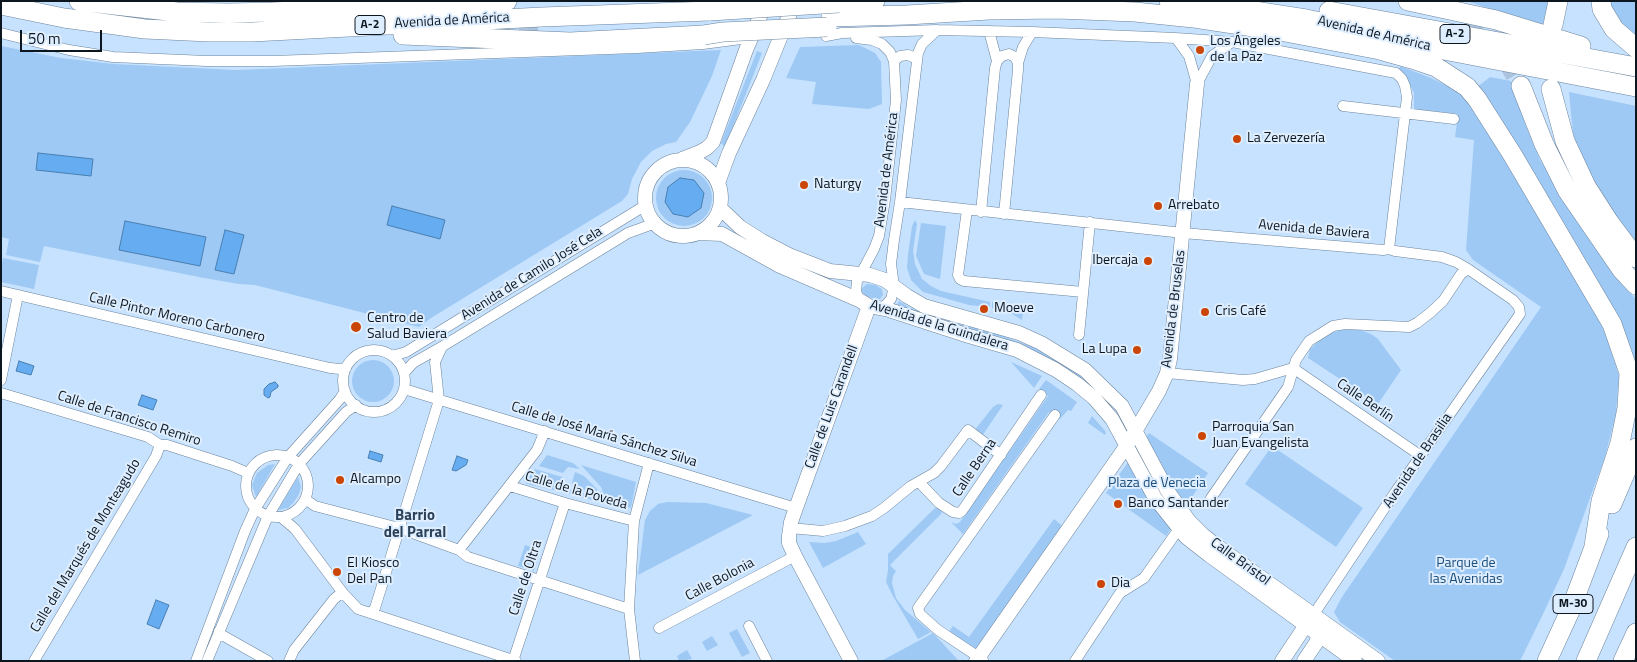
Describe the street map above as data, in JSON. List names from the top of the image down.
{
  "streets": {
    "highway": ["Avenida de América", "A-2", "M-30"],
    "street": [
      "Avenida de Baviera",
      "Avenida de Camilo José Cela",
      "Avenida de Bruselas",
      "Calle Pintor Moreno Carbonero",
      "Avenida de la Guindalera",
      "Calle Berlín",
      "Calle de Luis Carandell",
      "Calle de Francisco Remiro",
      "Calle de José María Sánchez Silva",
      "Avenida de Brasilia",
      "Calle Berna",
      "Calle de la Poveda",
      "Calle del Marqués de Monteagudo",
      "Calle Bristol",
      "Calle de Oltra",
      "Calle Bolonia"
    ]
  },
  "crossings": [
    ["Avenida de América", "Avenida de Baviera"],
    ["Avenida de América", "Avenida de la Guindalera"],
    ["Avenida de América", "Calle de Luis Carandell"],
    ["Avenida de Baviera", "Avenida de Bruselas"],
    ["Avenida de Baviera", "Avenida de Brasilia"],
    ["Avenida de Camilo José Cela", "Calle Pintor Moreno Carbonero"],
    ["Avenida de Camilo José Cela", "Avenida de la Guindalera"],
    ["Avenida de Camilo José Cela", "Calle de José María Sánchez Silva"],
    ["Avenida de Bruselas", "Avenida de la Guindalera"],
    ["Avenida de Bruselas", "Calle Bristol"],
    ["Calle Pintor Moreno Carbonero", "Calle de José María Sánchez Silva"],
    ["Avenida de la Guindalera", "Calle de Luis Carandell"],
    ["Avenida de la Guindalera", "Calle Bristol"],
    ["Calle Berlín", "Avenida de Brasilia"],
    ["Calle de Luis Carandell", "Calle de José María Sánchez Silva"],
    ["Calle de Francisco Remiro", "Calle del Marqués de Monteagudo"],
    ["Avenida de Brasilia", "Calle Bristol"],
    ["Calle de la Poveda", "Calle de Oltra"]
  ],
  "districts": ["Barrio del Parral"],
  "parks": ["Plaza de Venecia", "Parque de las Avenidas"],
  "places": [
    "Los Ángeles de la Paz",
    "La Zervezería",
    "Naturgy",
    "Arrebato",
    "Ibercaja",
    "Moeve",
    "Cris Café",
    "Centro de Salud Baviera",
    "La Lupa",
    "Parroquia San Juan Evangelista",
    "Alcampo",
    "Banco Santander",
    "El Kiosco Del Pan",
    "Dia"
  ],
  "scale_bar": "50 m"
}
